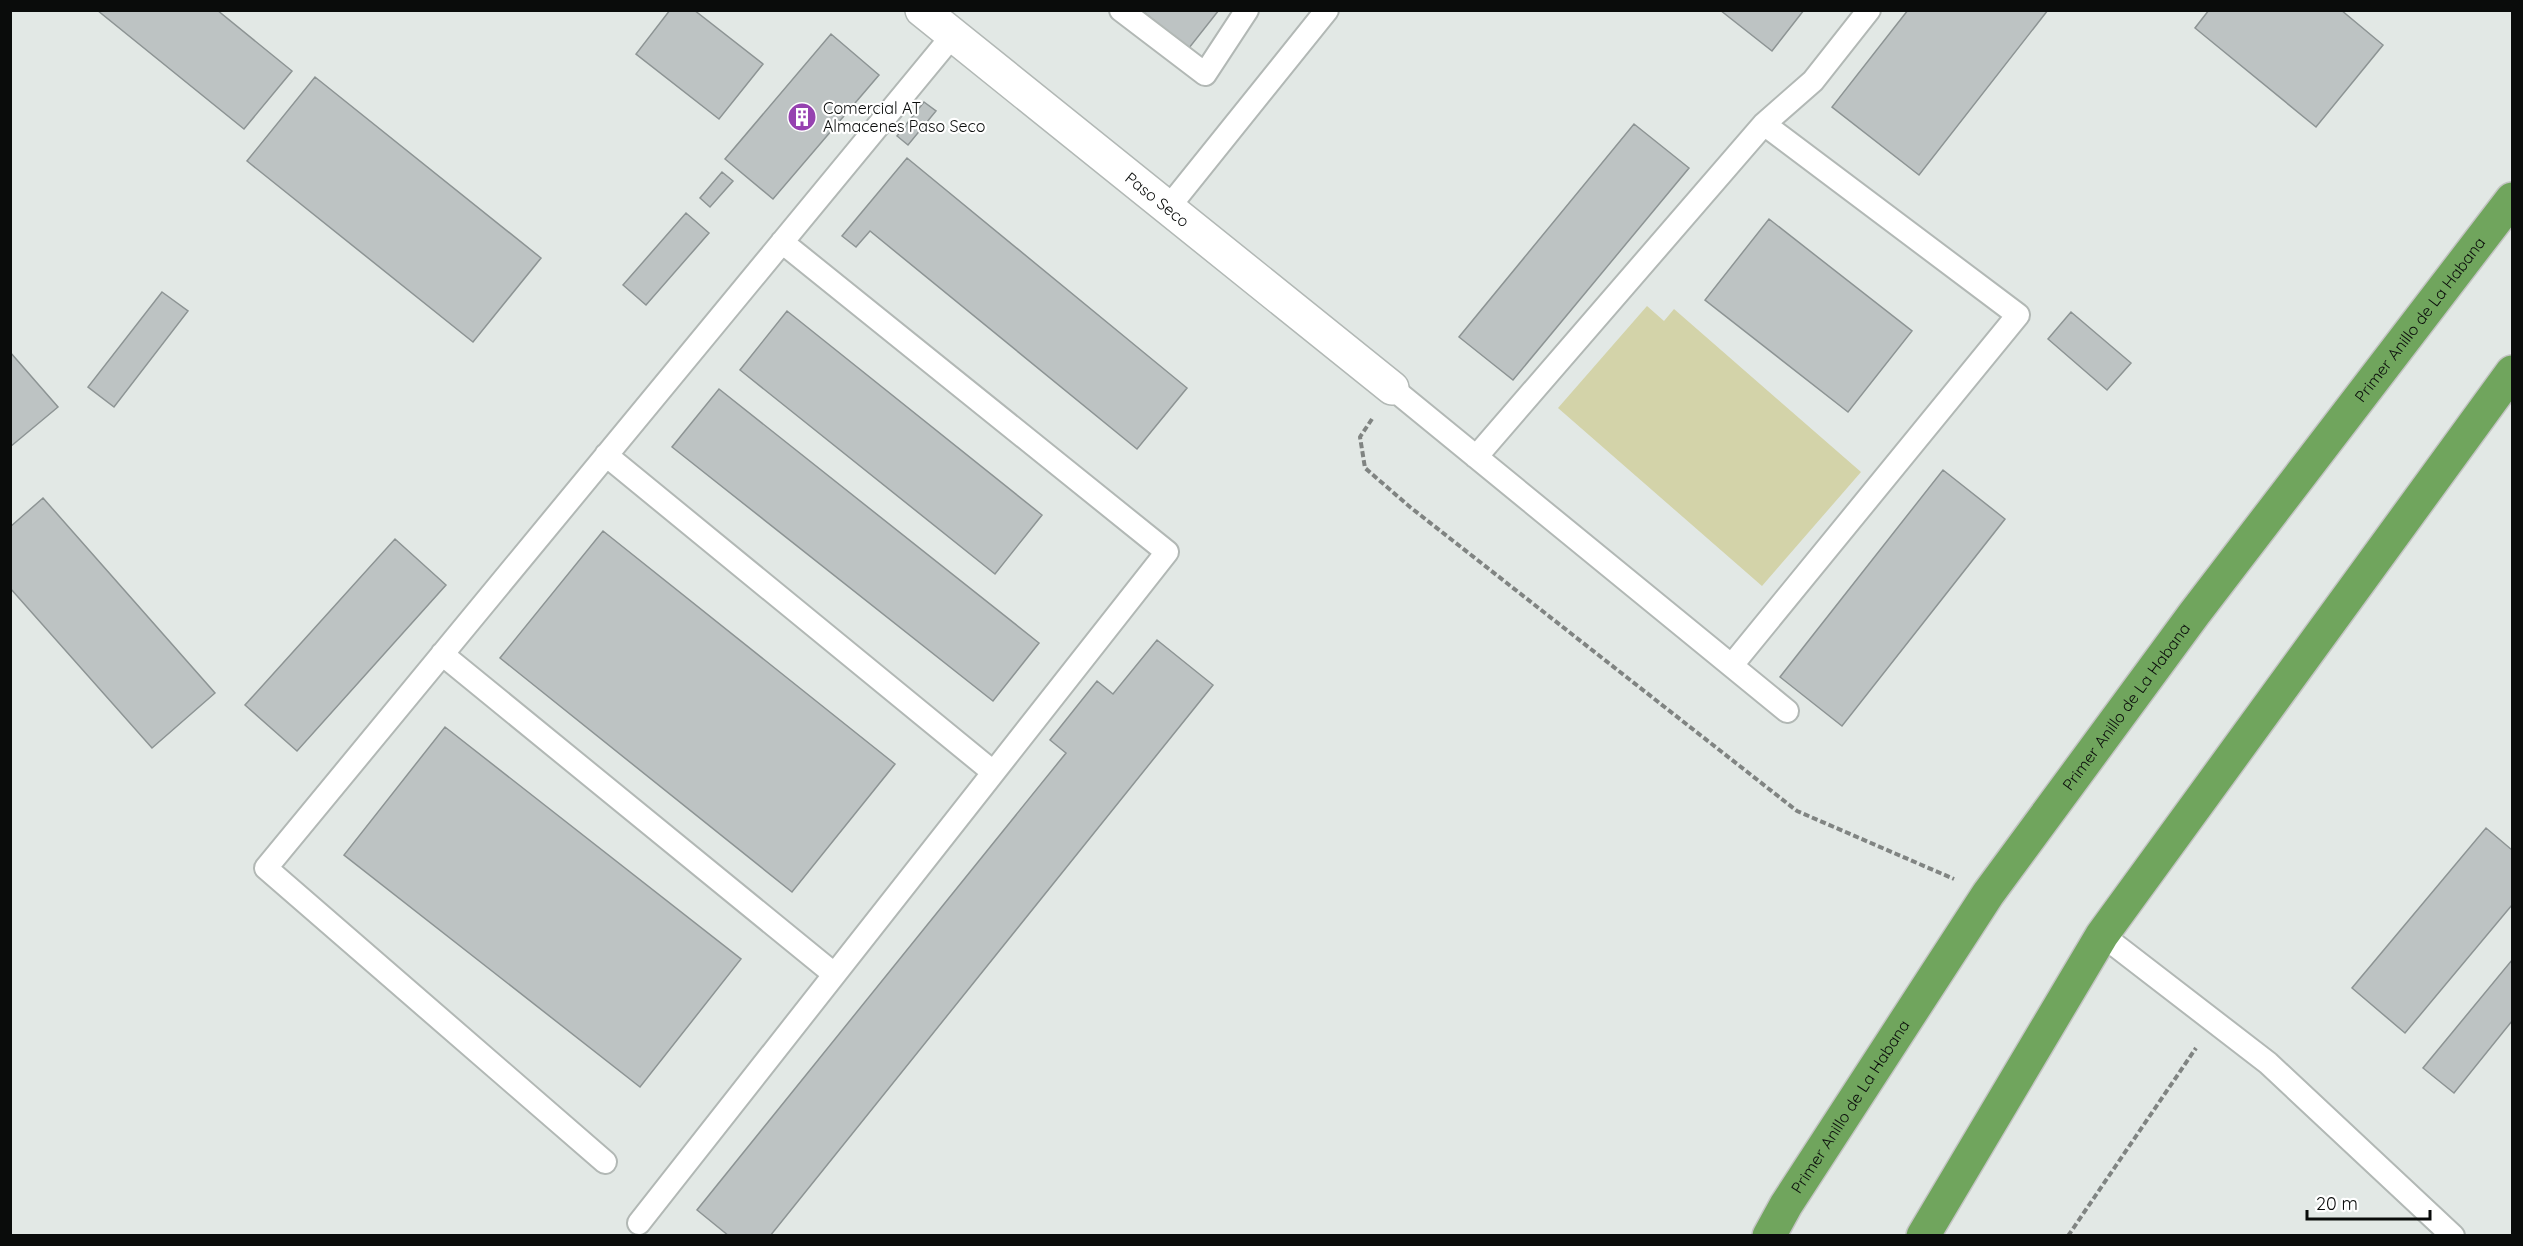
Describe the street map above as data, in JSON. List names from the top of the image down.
{
  "streets": {
    "highway": ["Primer Anillo de La Habana"],
    "street": ["Paso Seco"]
  },
  "places": {
    "building": ["Comercial AT Almacenes Paso Seco"]
  },
  "scale_bar": "20 m"
}
